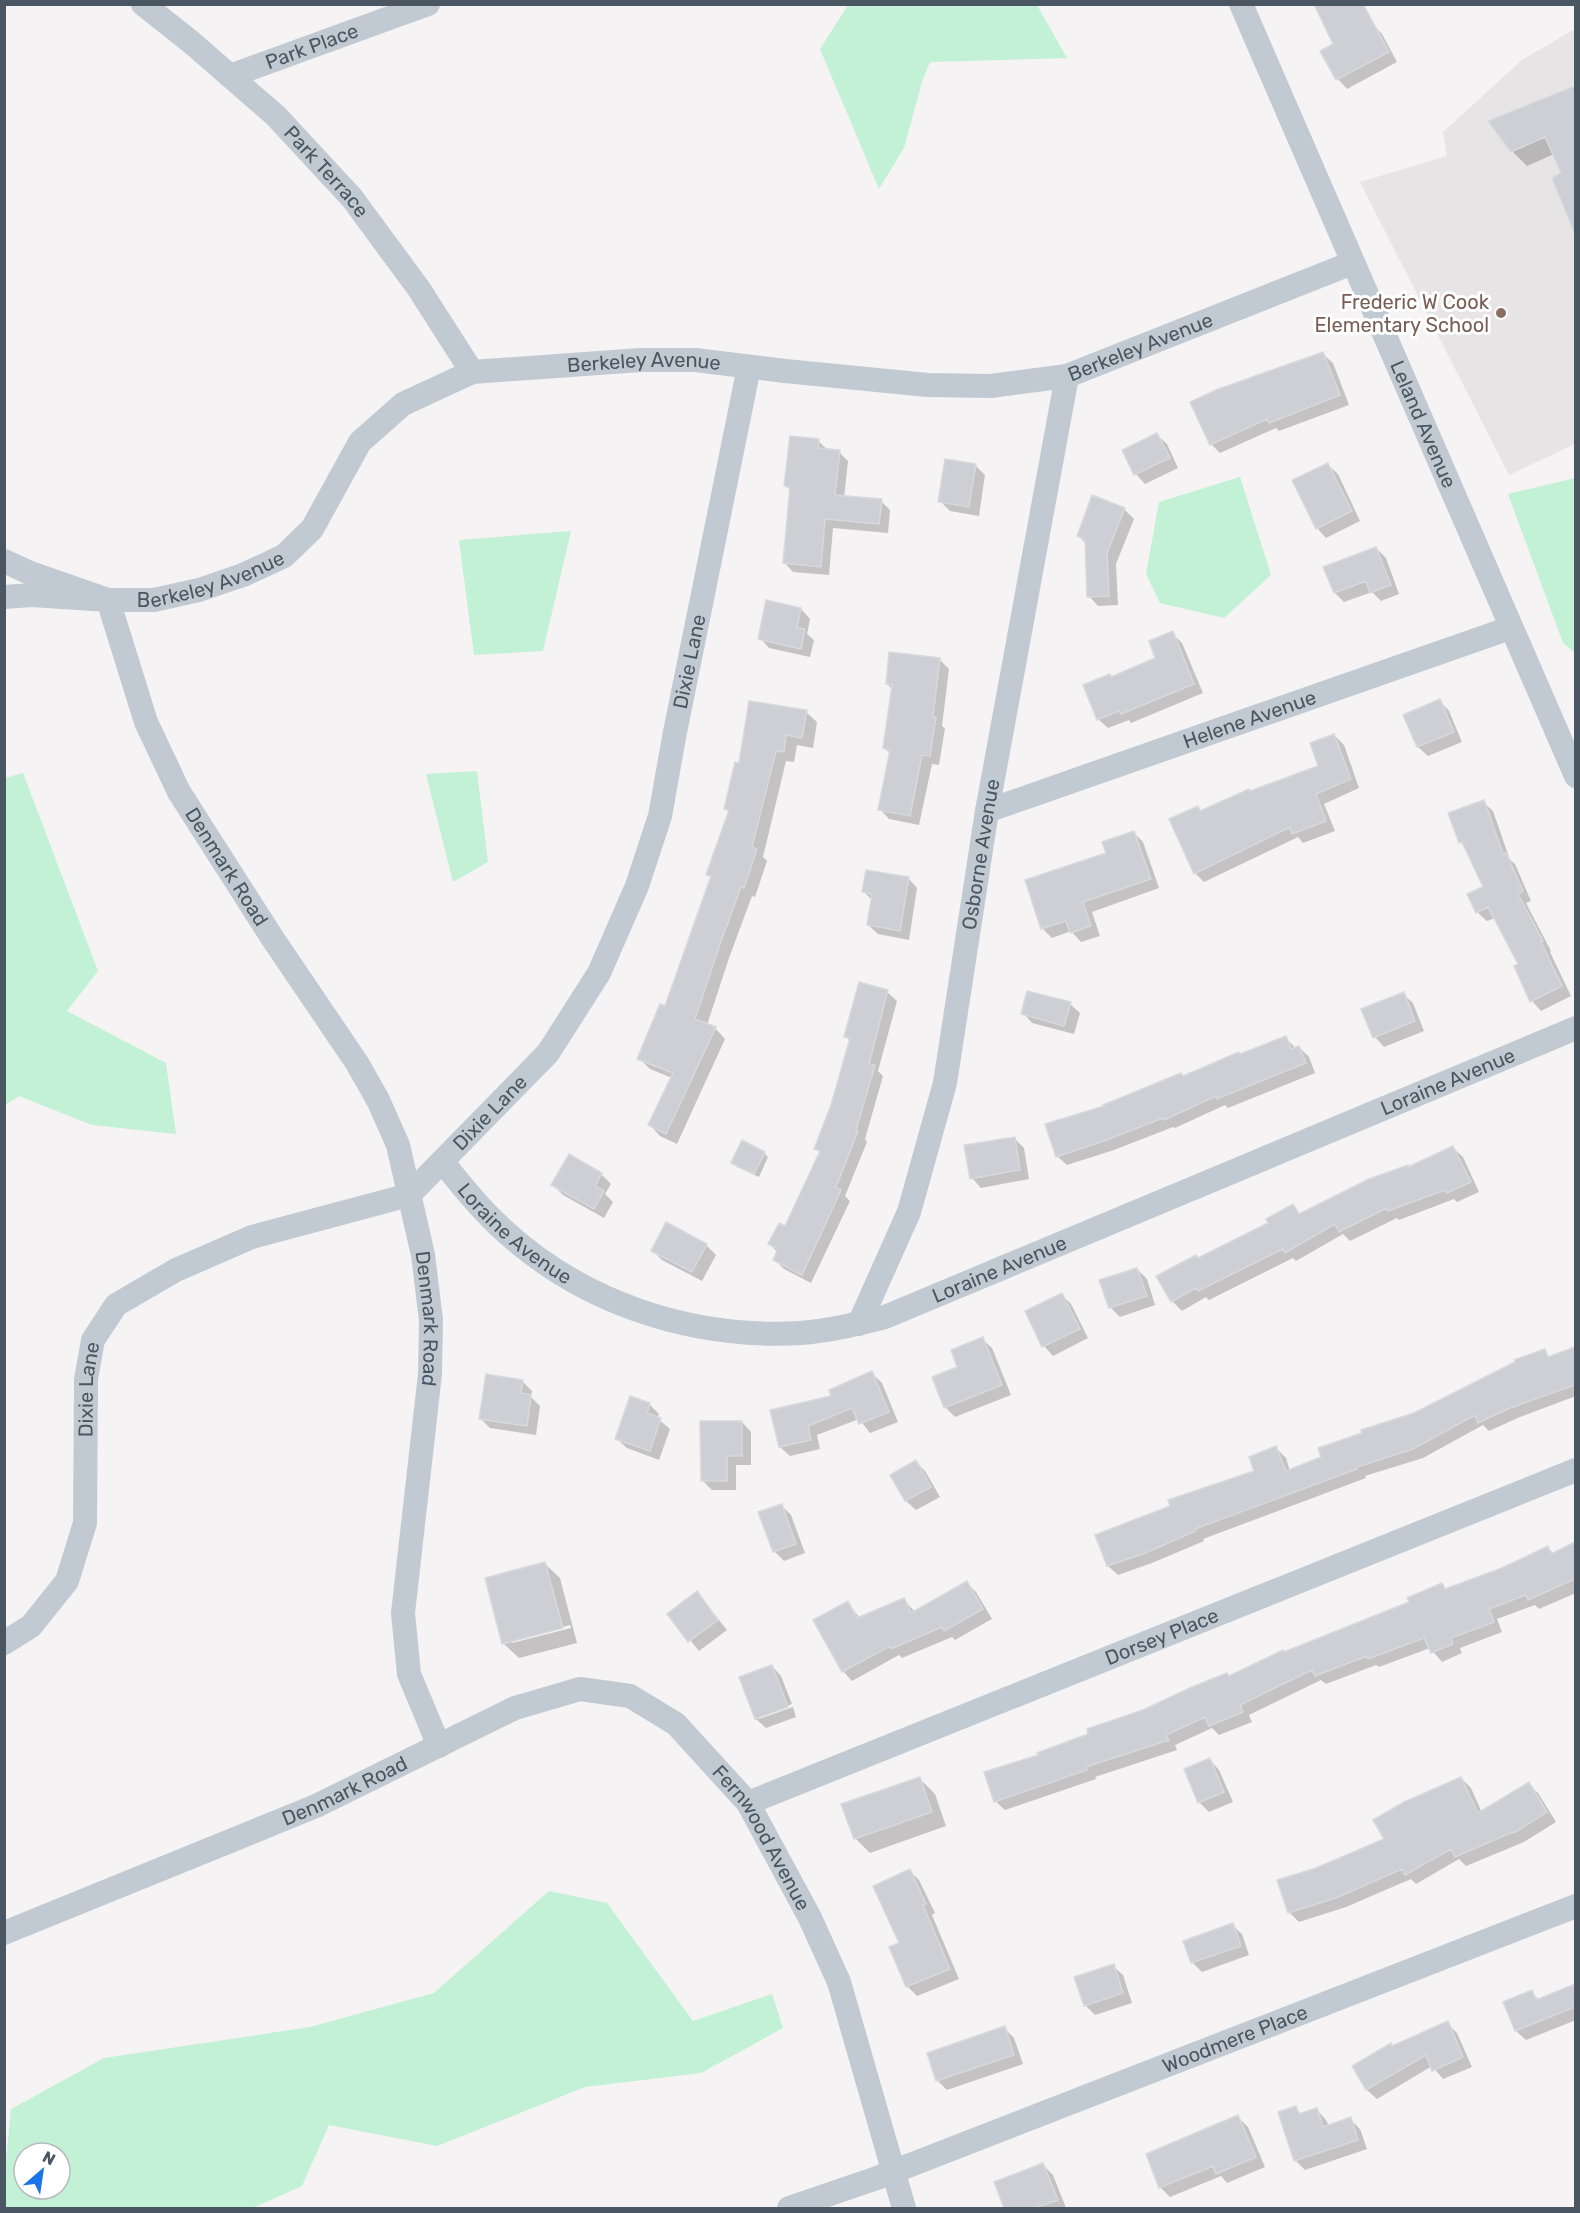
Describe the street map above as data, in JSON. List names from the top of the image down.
{
  "streets": {
    "street": [
      "Park Place",
      "Park Terrace",
      "Berkeley Avenue",
      "Leland Avenue",
      "Dixie Lane",
      "Helene Avenue",
      "Osborne Avenue",
      "Denmark Road",
      "Loraine Avenue",
      "Dorsey Place",
      "Fernwood Avenue",
      "Woodmere Place"
    ]
  },
  "crossings": [
    ["Park Place", "Park Terrace"],
    ["Park Terrace", "Berkeley Avenue"],
    ["Berkeley Avenue", "Leland Avenue"],
    ["Berkeley Avenue", "Dixie Lane"],
    ["Berkeley Avenue", "Osborne Avenue"],
    ["Berkeley Avenue", "Denmark Road"],
    ["Leland Avenue", "Helene Avenue"],
    ["Dixie Lane", "Denmark Road"],
    ["Dixie Lane", "Loraine Avenue"],
    ["Helene Avenue", "Osborne Avenue"],
    ["Osborne Avenue", "Loraine Avenue"],
    ["Denmark Road", "Fernwood Avenue"],
    ["Dorsey Place", "Fernwood Avenue"],
    ["Fernwood Avenue", "Woodmere Place"]
  ],
  "places": ["Frederic W Cook Elementary School"],
  "north": "top right"
}
